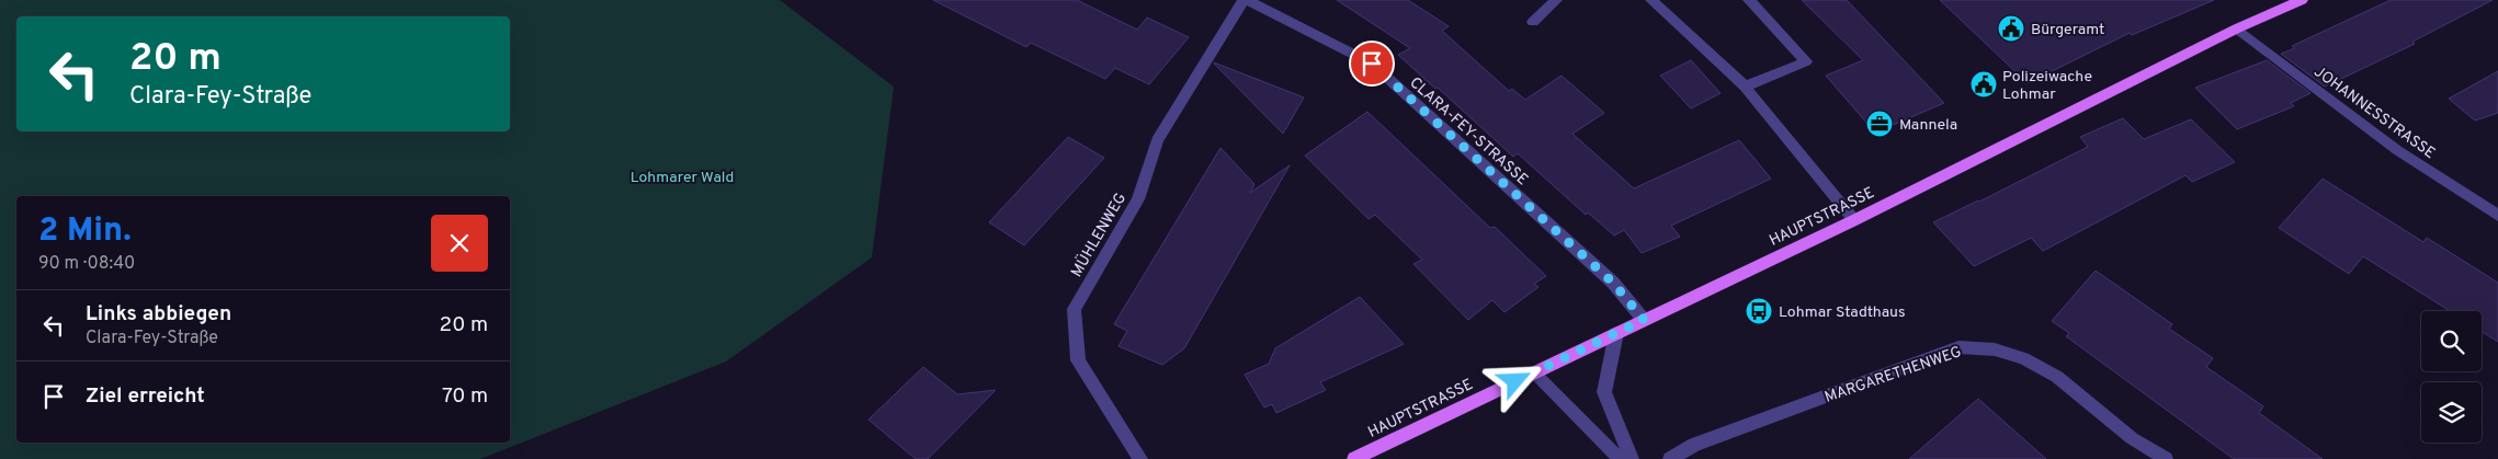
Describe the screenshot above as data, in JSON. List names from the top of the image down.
{
  "streets": {
    "main road": ["HAUPTSTRASSE"],
    "street": [
      "JOHANNESSTRASSE",
      "CLARA-FEY-STRASSE",
      "MÜHLENWEG",
      "MARGARETHENWEG"
    ]
  },
  "crossings": [
    ["JOHANNESSTRASSE", "HAUPTSTRASSE"],
    ["CLARA-FEY-STRASSE", "HAUPTSTRASSE"],
    ["CLARA-FEY-STRASSE", "MÜHLENWEG"]
  ],
  "parks": ["Lohmarer Wald"],
  "places": {
    "public building": ["Bürgeramt", "Polizeiwache Lohmar"],
    "office": ["Mannela"],
    "bus stop": ["Lohmar Stadthaus"]
  },
  "page": {
    "turn": ["20 m", "Clara-Fey-Straße"],
    "heading": ["2 Min.", "90 m · 08:40"],
    "list": [
      {
        "name": "Links abbiegen",
        "note": "Clara-Fey-Straße",
        "value": "20 m"
      },
      {
        "name": "Ziel erreicht",
        "value": "70 m"
      }
    ]
  }
}
